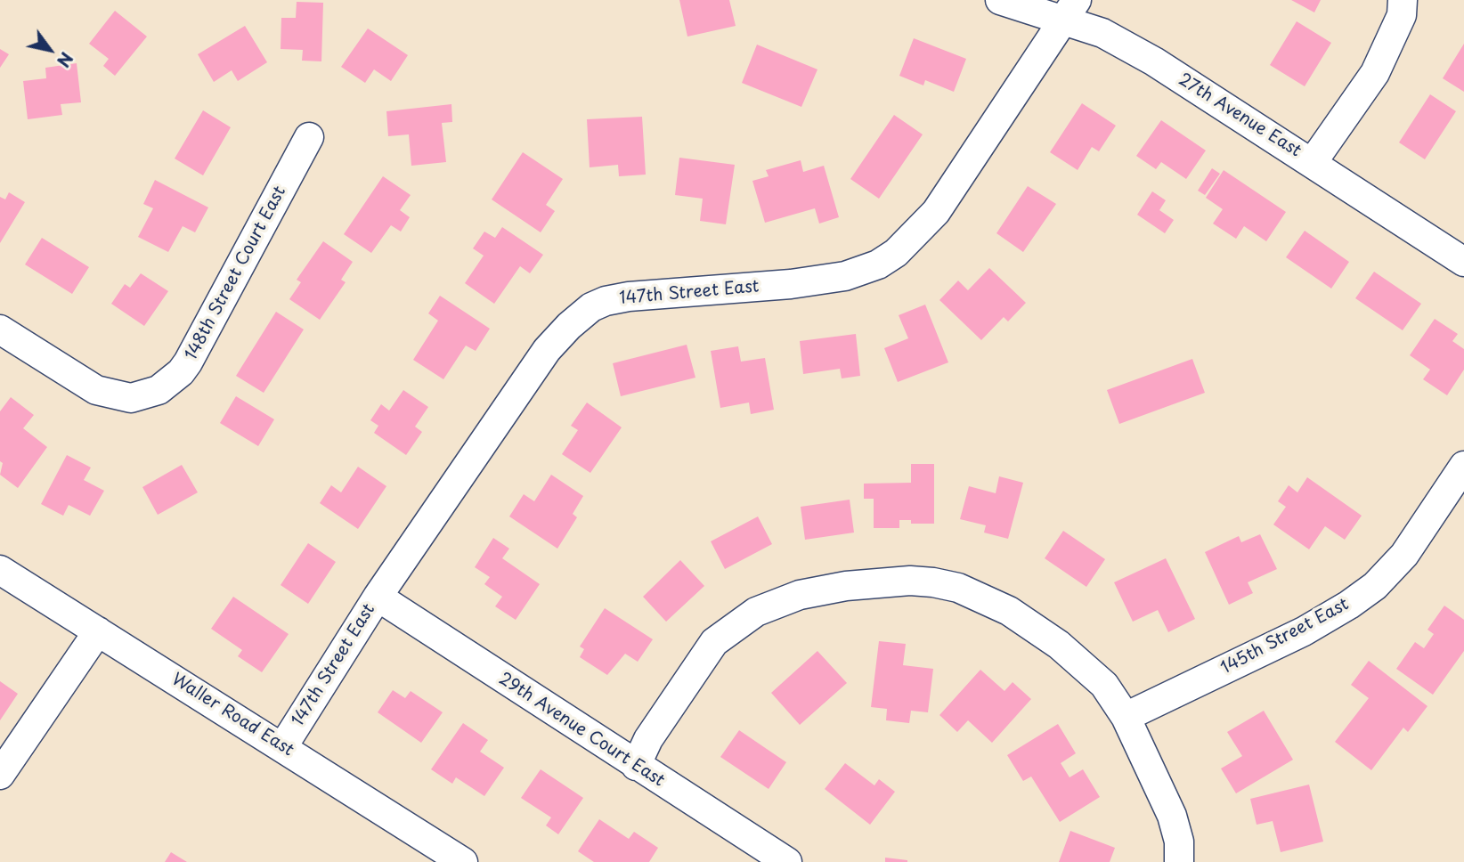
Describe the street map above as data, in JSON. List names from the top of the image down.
{
  "streets": {
    "street": [
      "27th Avenue East",
      "148th Street Court East",
      "147th Street East",
      "145th Street East",
      "Waller Road East",
      "29th Avenue Court East"
    ]
  },
  "crossings": [
    ["27th Avenue East", "147th Street East"],
    ["147th Street East", "Waller Road East"],
    ["147th Street East", "29th Avenue Court East"]
  ],
  "north": "bottom right"
}
